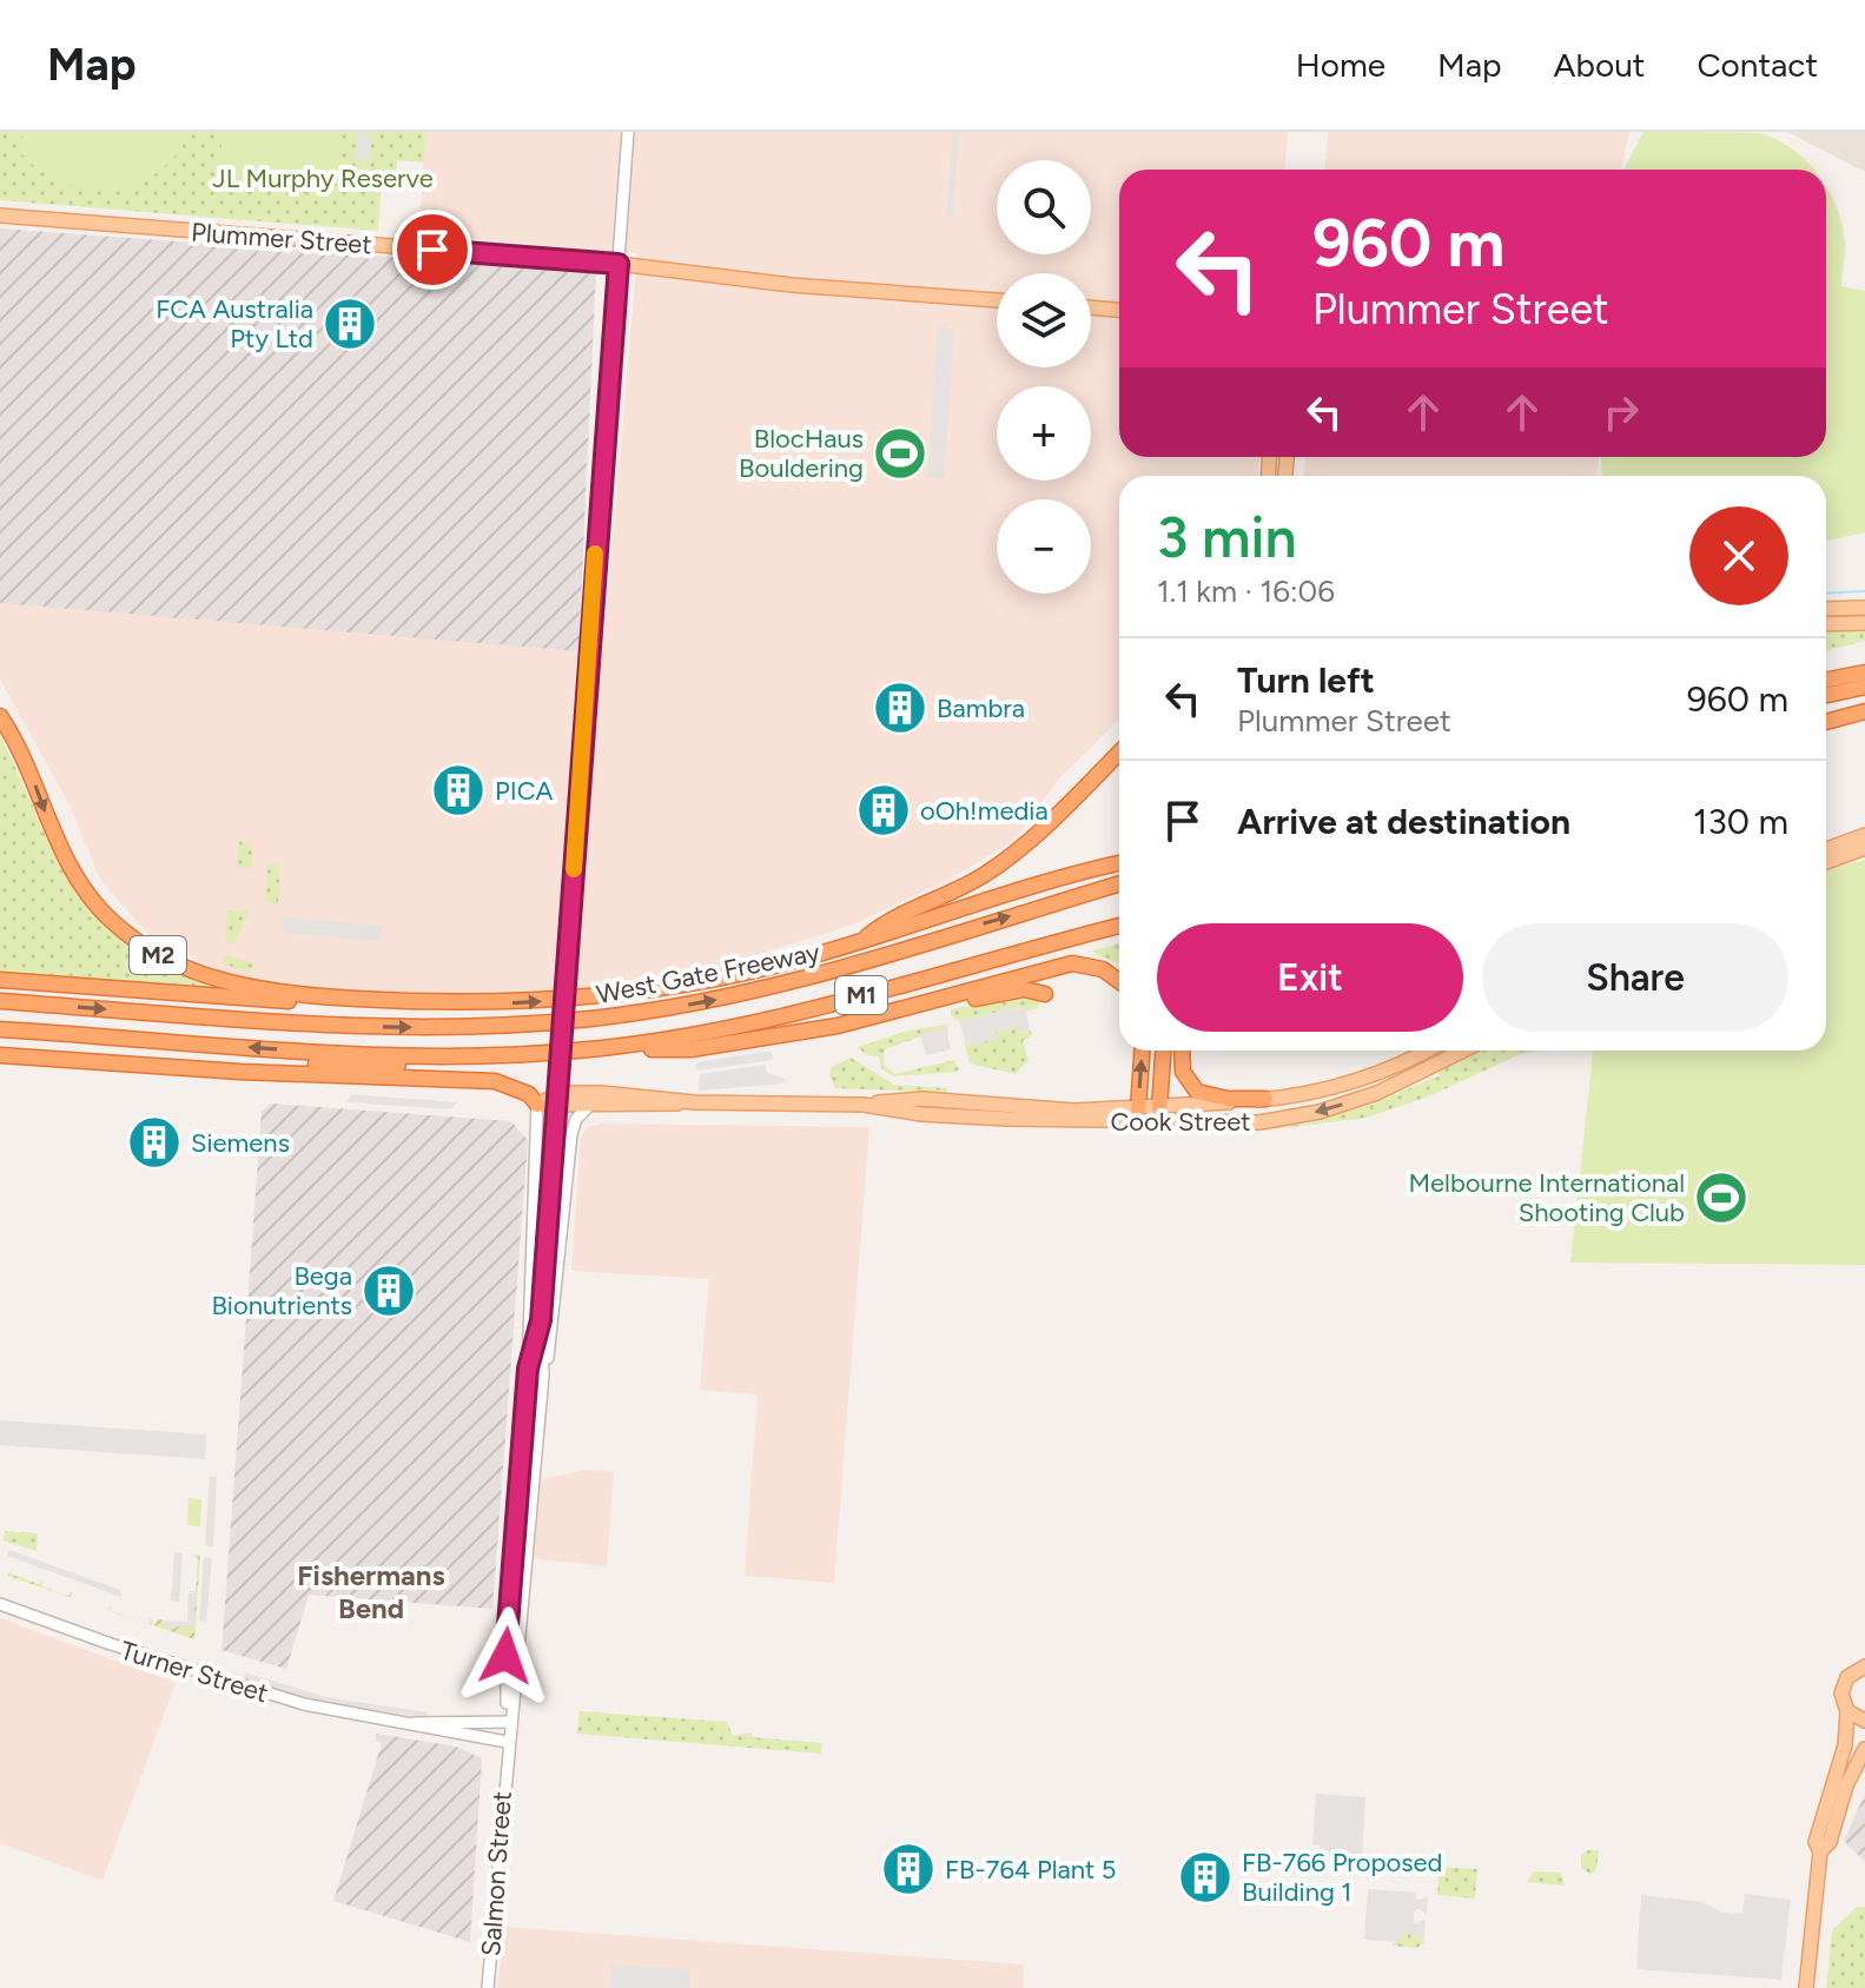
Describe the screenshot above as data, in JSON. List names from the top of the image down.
{
  "streets": {
    "highway": ["M2", "West Gate Freeway", "M1"],
    "main road": ["Plummer Street", "Cook Street"],
    "street": ["Turner Street", "Salmon Street"]
  },
  "crossings": [
    ["Plummer Street", "Salmon Street"],
    ["M2", "M1"],
    ["Cook Street", "Salmon Street"],
    ["Turner Street", "Salmon Street"]
  ],
  "districts": ["Fishermans Bend"],
  "parks": ["JL Murphy Reserve"],
  "places": {
    "building": [
      "FCA Australia Pty Ltd",
      "Bambra",
      "PICA",
      "oOh!media",
      "Siemens",
      "Bega Bionutrients",
      "FB-764 Plant 5",
      "FB-766 Proposed Building 1"
    ],
    "sports": ["BlocHaus Bouldering", "Melbourne International Shooting Club"]
  },
  "page": {
    "header": "Map",
    "nav": [
      "Home",
      "Map",
      "About",
      "Contact"
    ],
    "map_buttons": ["+", "−"],
    "turn": ["960 m", "Plummer Street"],
    "heading": ["3 min", "1.1 km · 16:06"],
    "list": [
      {
        "name": "Turn left",
        "note": "Plummer Street",
        "value": "960 m"
      },
      {
        "name": "Arrive at destination",
        "value": "130 m"
      }
    ],
    "buttons": ["Exit", "Share"]
  }
}
